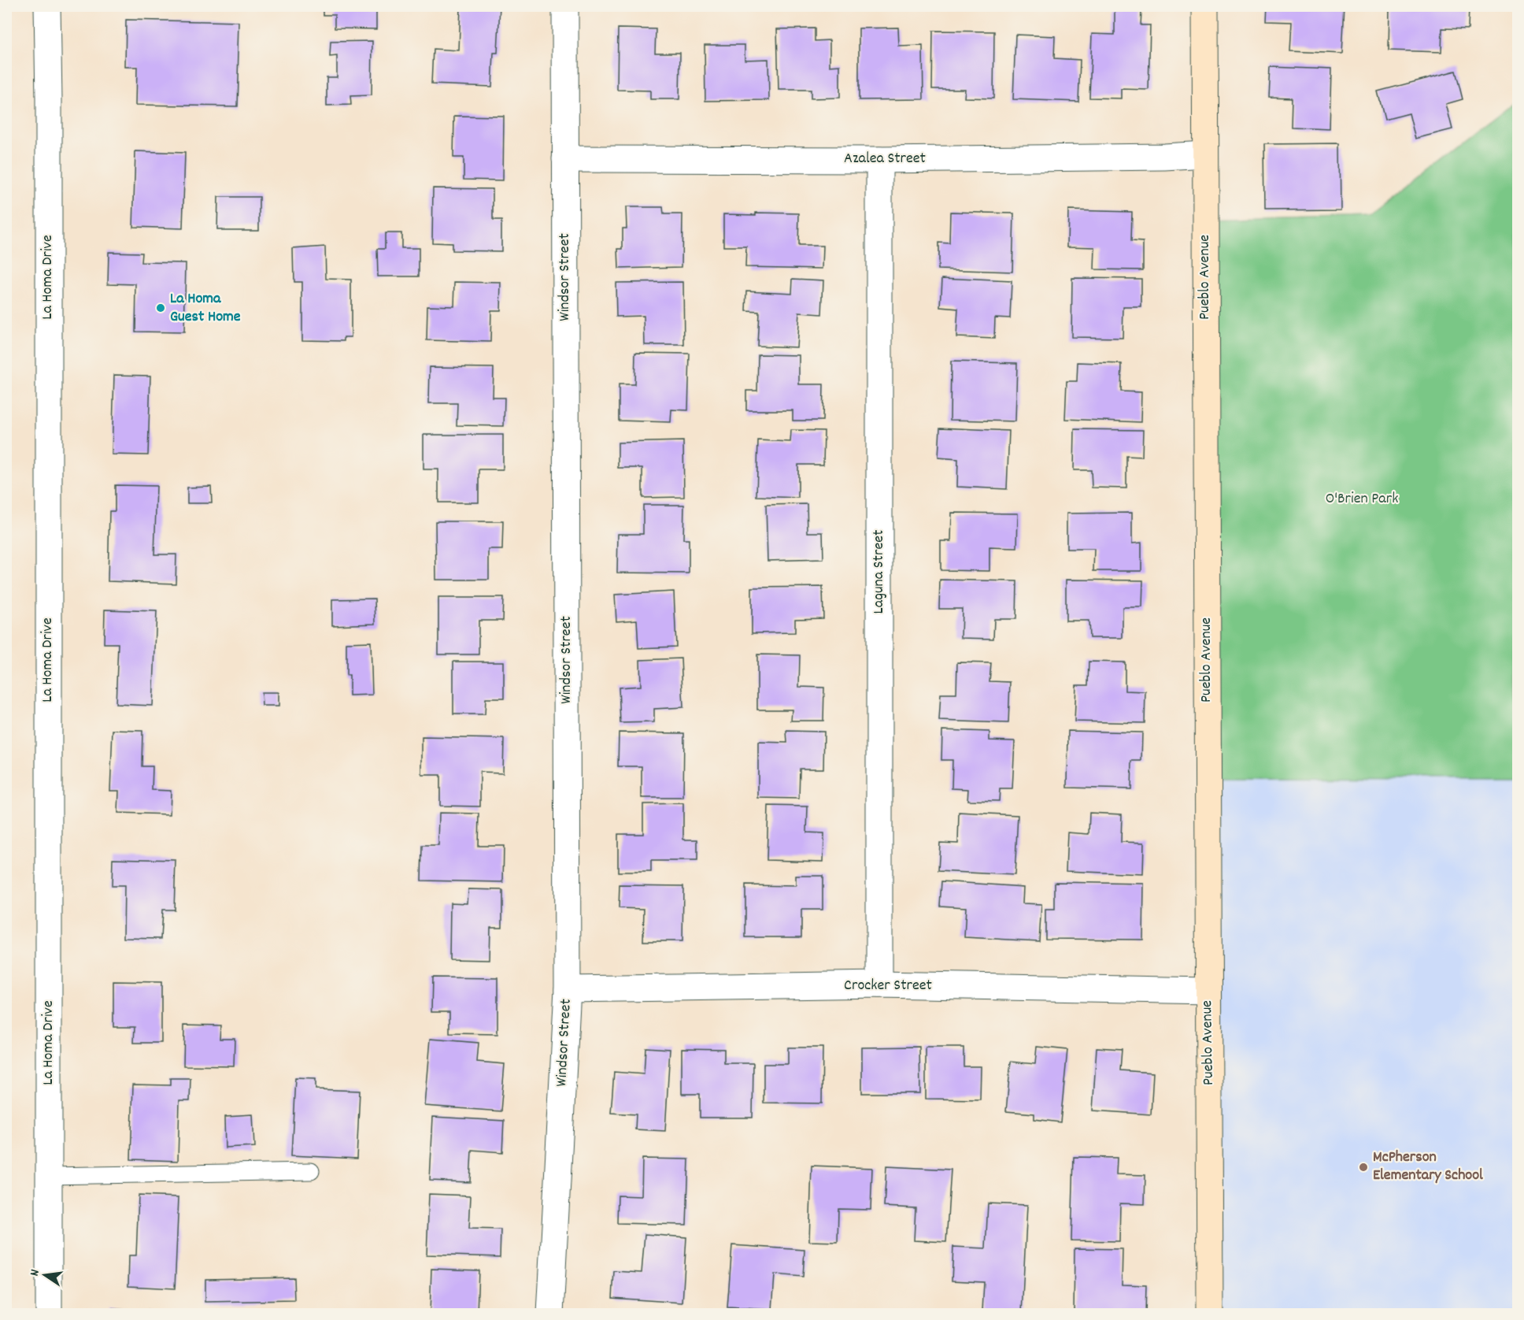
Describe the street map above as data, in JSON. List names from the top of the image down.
{
  "streets": {
    "street": [
      "Azalea Street",
      "La Homa Drive",
      "Windsor Street",
      "Pueblo Avenue",
      "Laguna Street",
      "Crocker Street"
    ]
  },
  "crossings": [
    ["Azalea Street", "Windsor Street"],
    ["Azalea Street", "Pueblo Avenue"],
    ["Azalea Street", "Laguna Street"],
    ["Windsor Street", "Crocker Street"],
    ["Pueblo Avenue", "Crocker Street"],
    ["Laguna Street", "Crocker Street"]
  ],
  "parks": ["O'Brien Park"],
  "places": ["La Homa Guest Home", "McPherson Elementary School"],
  "north": "left"
}
